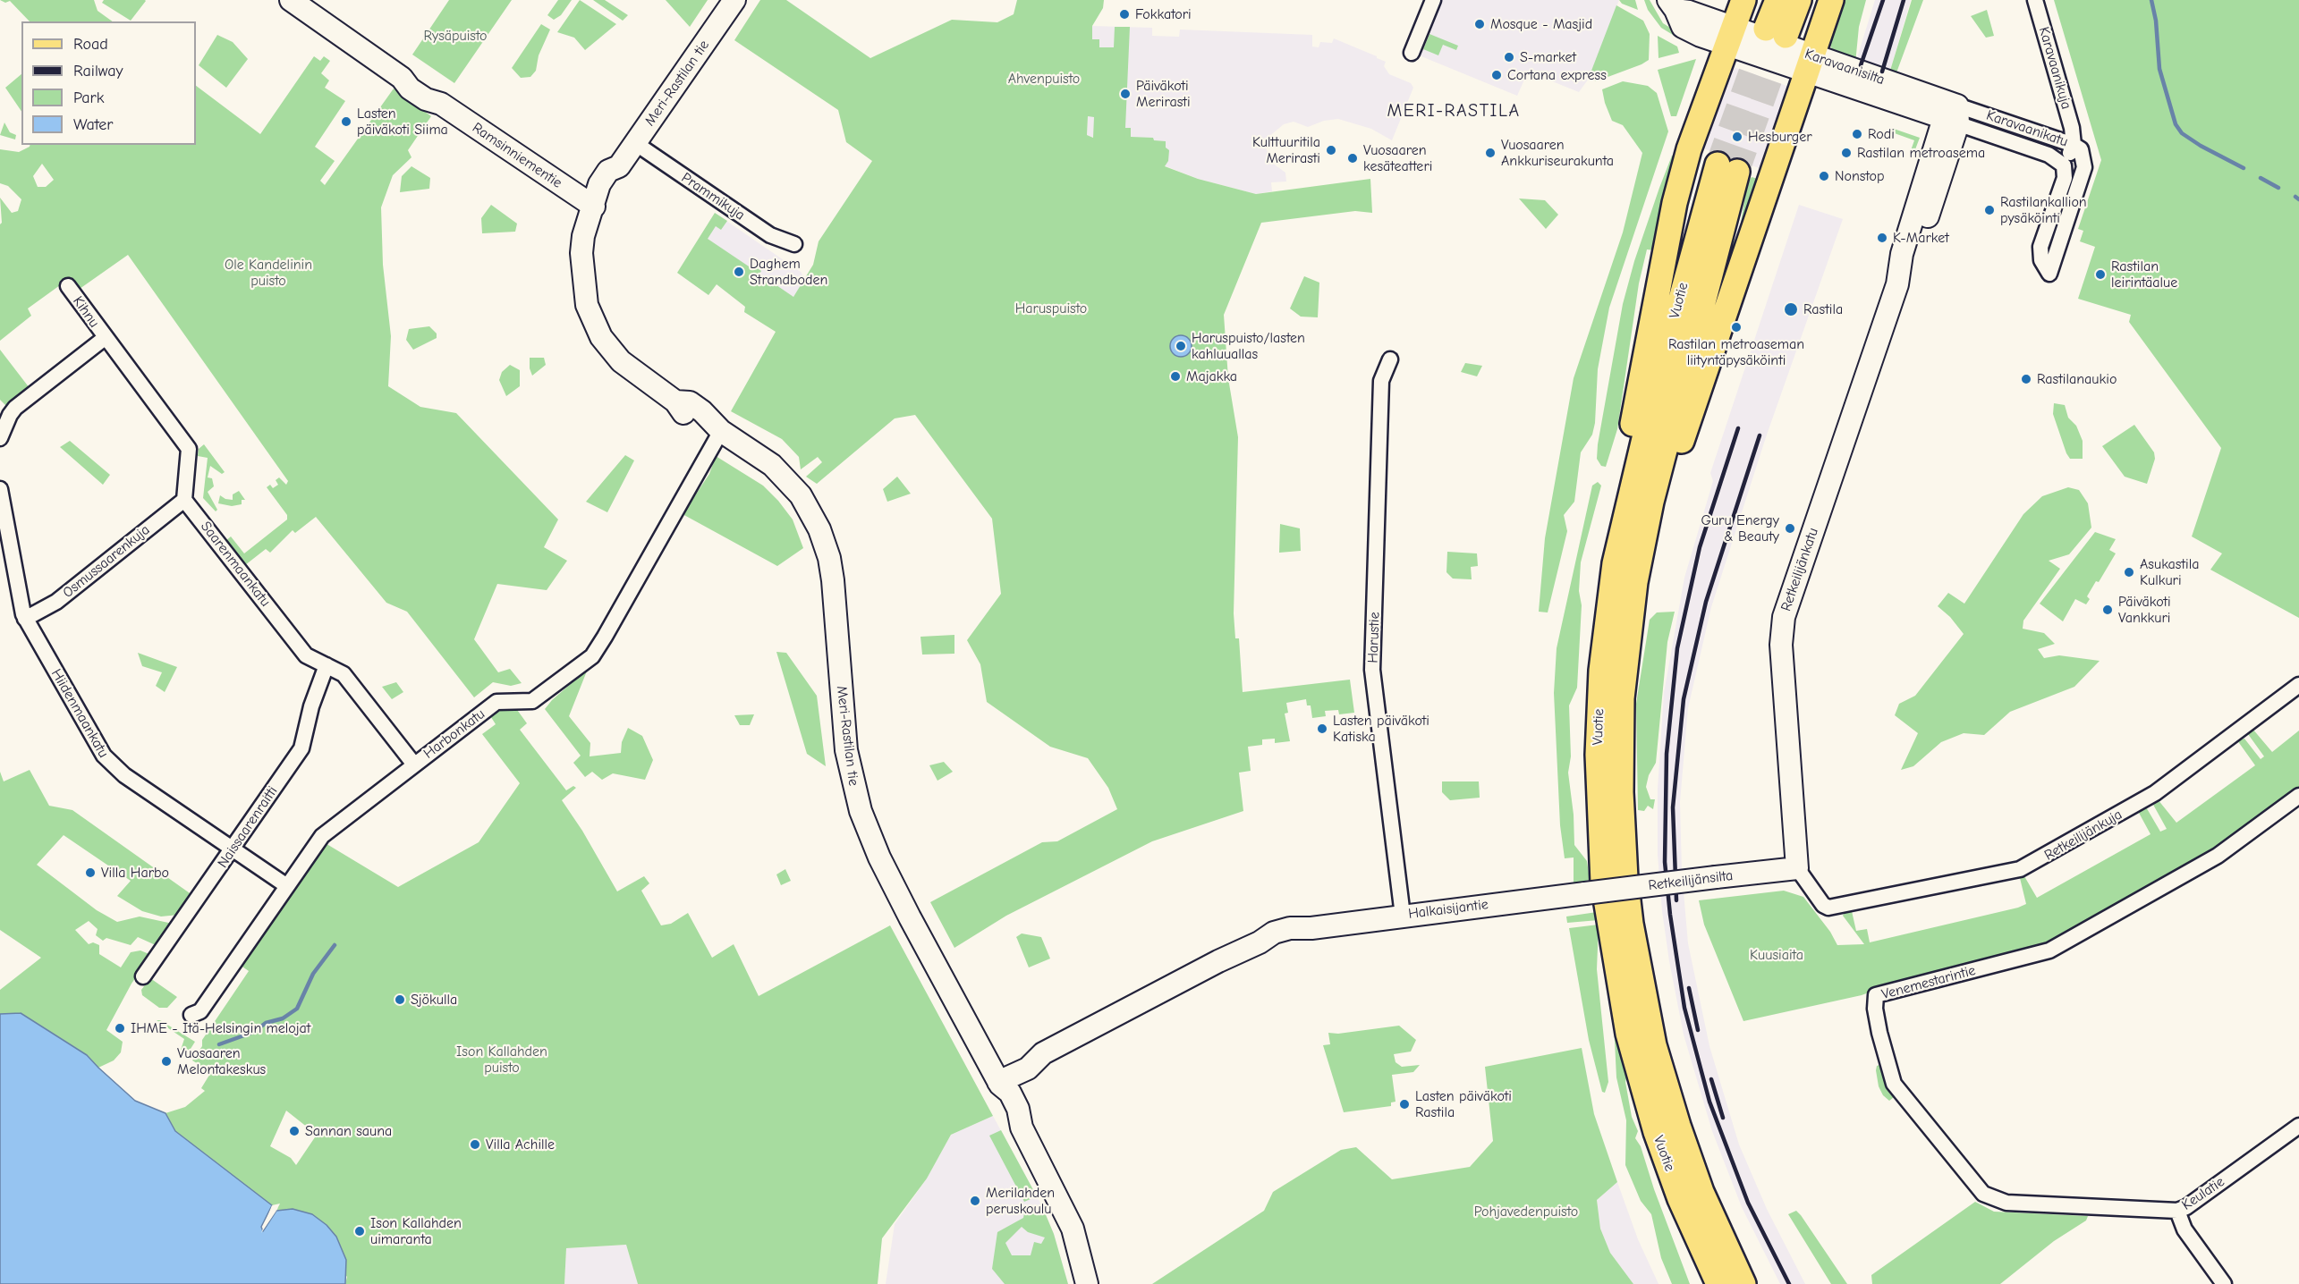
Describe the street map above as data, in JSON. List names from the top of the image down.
{
  "streets": {
    "main road": ["Vuotie"],
    "street": [
      "Karavaanisilta",
      "Karavaanikuja",
      "Meri-Rastilan tie",
      "Karavaanikatu",
      "Ramsinniementie",
      "Prammikuja",
      "Kihnu",
      "Osmussaarenkuja",
      "Saarenmaankatu",
      "Retkeilijänkatu",
      "Harustie",
      "Hiidenmaankatu",
      "Harbonkatu",
      "Naissaarenraitti",
      "Retkeilijänkuja",
      "Retkeilijänsilta",
      "Halkaisijantie",
      "Venemestarintie",
      "Keulatie"
    ]
  },
  "crossings": [
    ["Karavaanisilta", "Karavaanikatu"],
    ["Karavaanisilta", "Retkeilijänkatu"],
    ["Karavaanikuja", "Karavaanikatu"],
    ["Meri-Rastilan tie", "Ramsinniementie"],
    ["Meri-Rastilan tie", "Prammikuja"],
    ["Meri-Rastilan tie", "Harbonkatu"],
    ["Meri-Rastilan tie", "Halkaisijantie"],
    ["Karavaanikatu", "Retkeilijänkatu"],
    ["Osmussaarenkuja", "Saarenmaankatu"],
    ["Osmussaarenkuja", "Hiidenmaankatu"],
    ["Saarenmaankatu", "Harbonkatu"],
    ["Saarenmaankatu", "Naissaarenraitti"],
    ["Retkeilijänkatu", "Retkeilijänkuja"],
    ["Retkeilijänkatu", "Retkeilijänsilta"],
    ["Harustie", "Halkaisijantie"],
    ["Hiidenmaankatu", "Harbonkatu"],
    ["Hiidenmaankatu", "Naissaarenraitti"],
    ["Retkeilijänkuja", "Retkeilijänsilta"],
    ["Retkeilijänsilta", "Halkaisijantie"],
    ["Venemestarintie", "Keulatie"]
  ],
  "districts": ["MERI-RASTILA"],
  "parks": [
    "Rysäpuisto",
    "Ahvenpuisto",
    "Ole Kandelinin puisto",
    "Haruspuisto",
    "Kuusiaita",
    "Ison Kallahden puisto",
    "Pohjavedenpuisto"
  ],
  "places": [
    "Fokkatori",
    "Mosque - Masjid",
    "S-market",
    "Cortana express",
    "Päiväkoti Merirasti",
    "Lasten päiväkoti Siima",
    "Rodi",
    "Hesburger",
    "Kulttuuritila Merirasti",
    "Vuosaaren Ankkuriseurakunta",
    "Rastilan metroasema",
    "Vuosaaren kesäteatteri",
    "Nonstop",
    "Rastilankallion pysäköinti",
    "K-Market",
    "Daghem Strandboden",
    "Rastilan leirintäalue",
    "Rastila",
    "Rastilan metroaseman liityntäpysäköinti",
    "Haruspuisto/lasten kahluuallas",
    "Majakka",
    "Rastilanaukio",
    "Guru Energy & Beauty",
    "Asukastila Kulkuri",
    "Päiväkoti Vankkuri",
    "Lasten päiväkoti Katiska",
    "Villa Harbo",
    "Sjökulla",
    "IHME - Itä-Helsingin melojat",
    "Vuosaaren Melontakeskus",
    "Lasten päiväkoti Rastila",
    "Sannan sauna",
    "Villa Achille",
    "Merilahden peruskoulu",
    "Ison Kallahden uimaranta"
  ],
  "legend": [
    "Road",
    "Railway",
    "Park",
    "Water"
  ]
}
